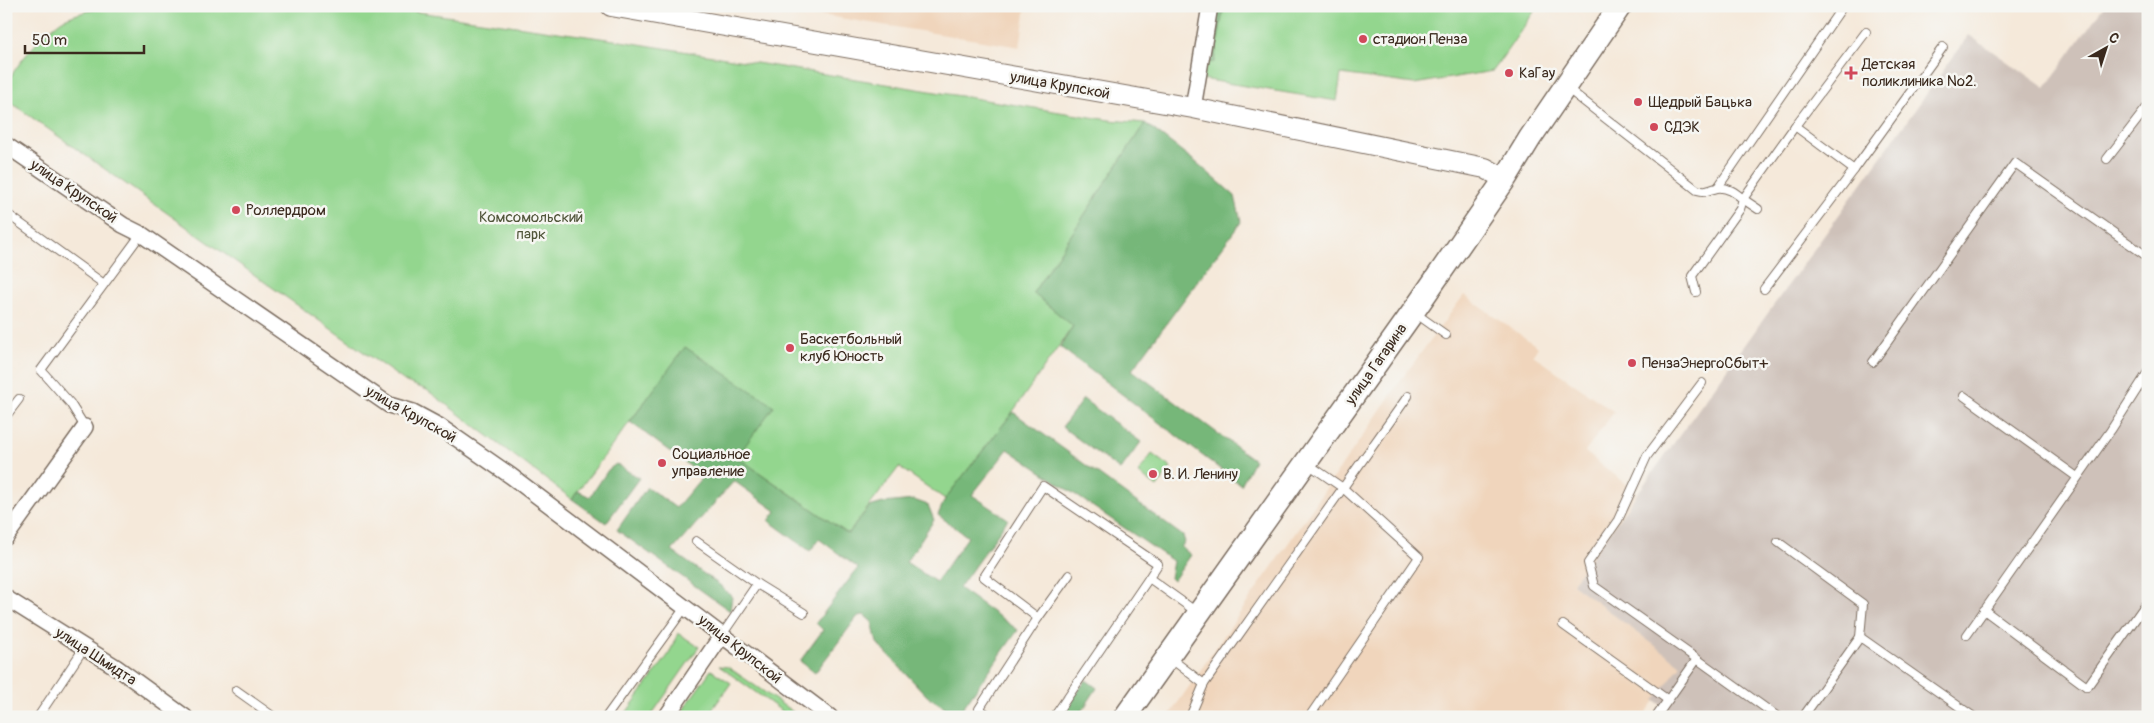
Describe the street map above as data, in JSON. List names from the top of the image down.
{
  "streets": {
    "main road": ["улица Крупской", "улица Гагарина"],
    "street": ["улица Шмидта"]
  },
  "crossings": [
    ["улица Крупской", "улица Гагарина"]
  ],
  "parks": ["Комсомольский парк"],
  "places": {
    "other": [
      "стадион Пенза",
      "КаГау",
      "Щедрый Бацька",
      "СДЭК",
      "Роллердром",
      "Баскетбольный клуб Юность",
      "ПензаЭнергоСбыт+",
      "Социальное управление",
      "В. И. Ленину"
    ],
    "health": ["Детская поликлиника №2."]
  },
  "scale_bar": "50 m",
  "north": "top right"
}
